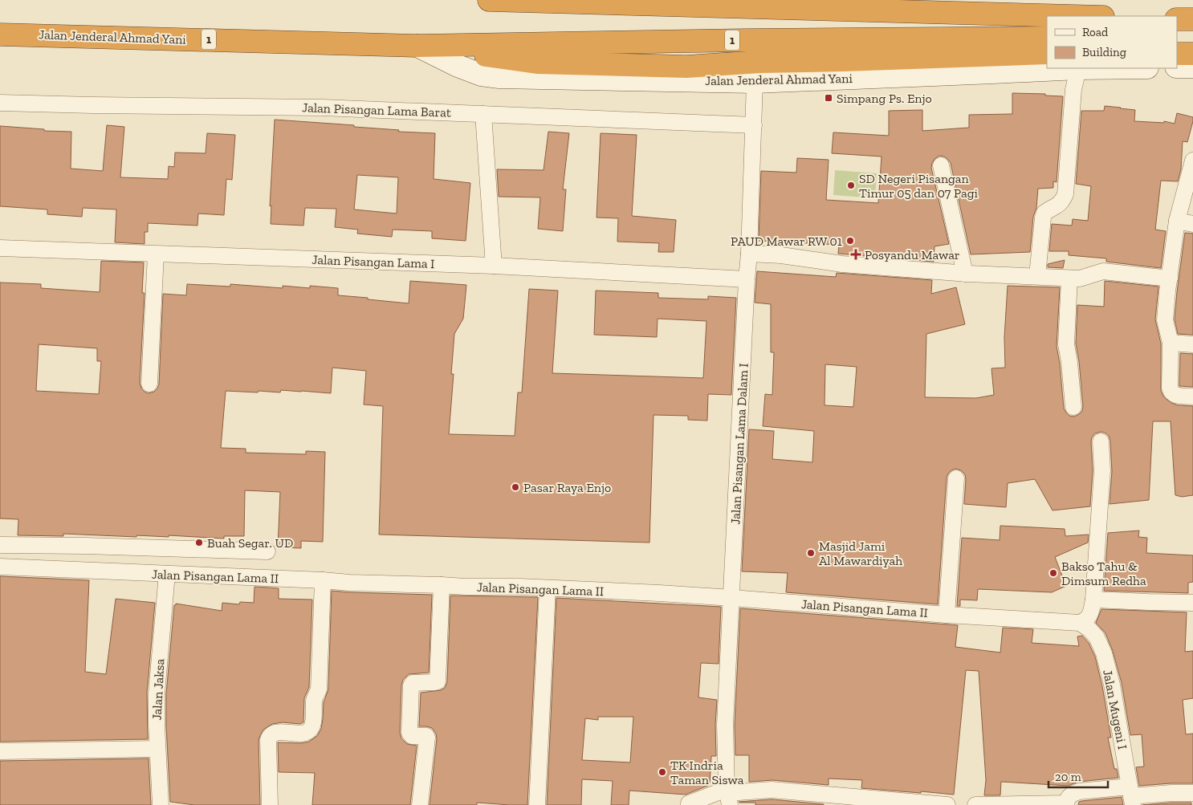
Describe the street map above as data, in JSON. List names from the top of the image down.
{
  "streets": {
    "highway": ["Jalan Jenderal Ahmad Yani", "1"],
    "street": [
      "Jalan Pisangan Lama Barat",
      "Jalan Pisangan Lama I",
      "Jalan Pisangan Lama Dalam I",
      "Jalan Pisangan Lama II",
      "Jalan Jaksa",
      "Jalan Mugeni I"
    ]
  },
  "crossings": [
    ["Jalan Jenderal Ahmad Yani", "Jalan Pisangan Lama Dalam I"],
    ["Jalan Pisangan Lama Barat", "Jalan Pisangan Lama Dalam I"],
    ["Jalan Pisangan Lama I", "Jalan Pisangan Lama Dalam I"],
    ["Jalan Pisangan Lama Dalam I", "Jalan Pisangan Lama II"],
    ["Jalan Pisangan Lama II", "Jalan Jaksa"],
    ["Jalan Pisangan Lama II", "Jalan Mugeni I"]
  ],
  "places": {
    "transit": ["Simpang Ps. Enjo"],
    "other": [
      "SD Negeri Pisangan Timur 05 dan 07 Pagi",
      "PAUD Mawar RW 01",
      "Pasar Raya Enjo",
      "Buah Segar. UD",
      "Masjid Jami Al Mawardiyah",
      "Bakso Tahu & Dimsum Redha",
      "TK Indria Taman Siswa"
    ],
    "health": ["Posyandu Mawar"]
  },
  "legend": ["Road", "Building"],
  "scale_bar": "20 m"
}
